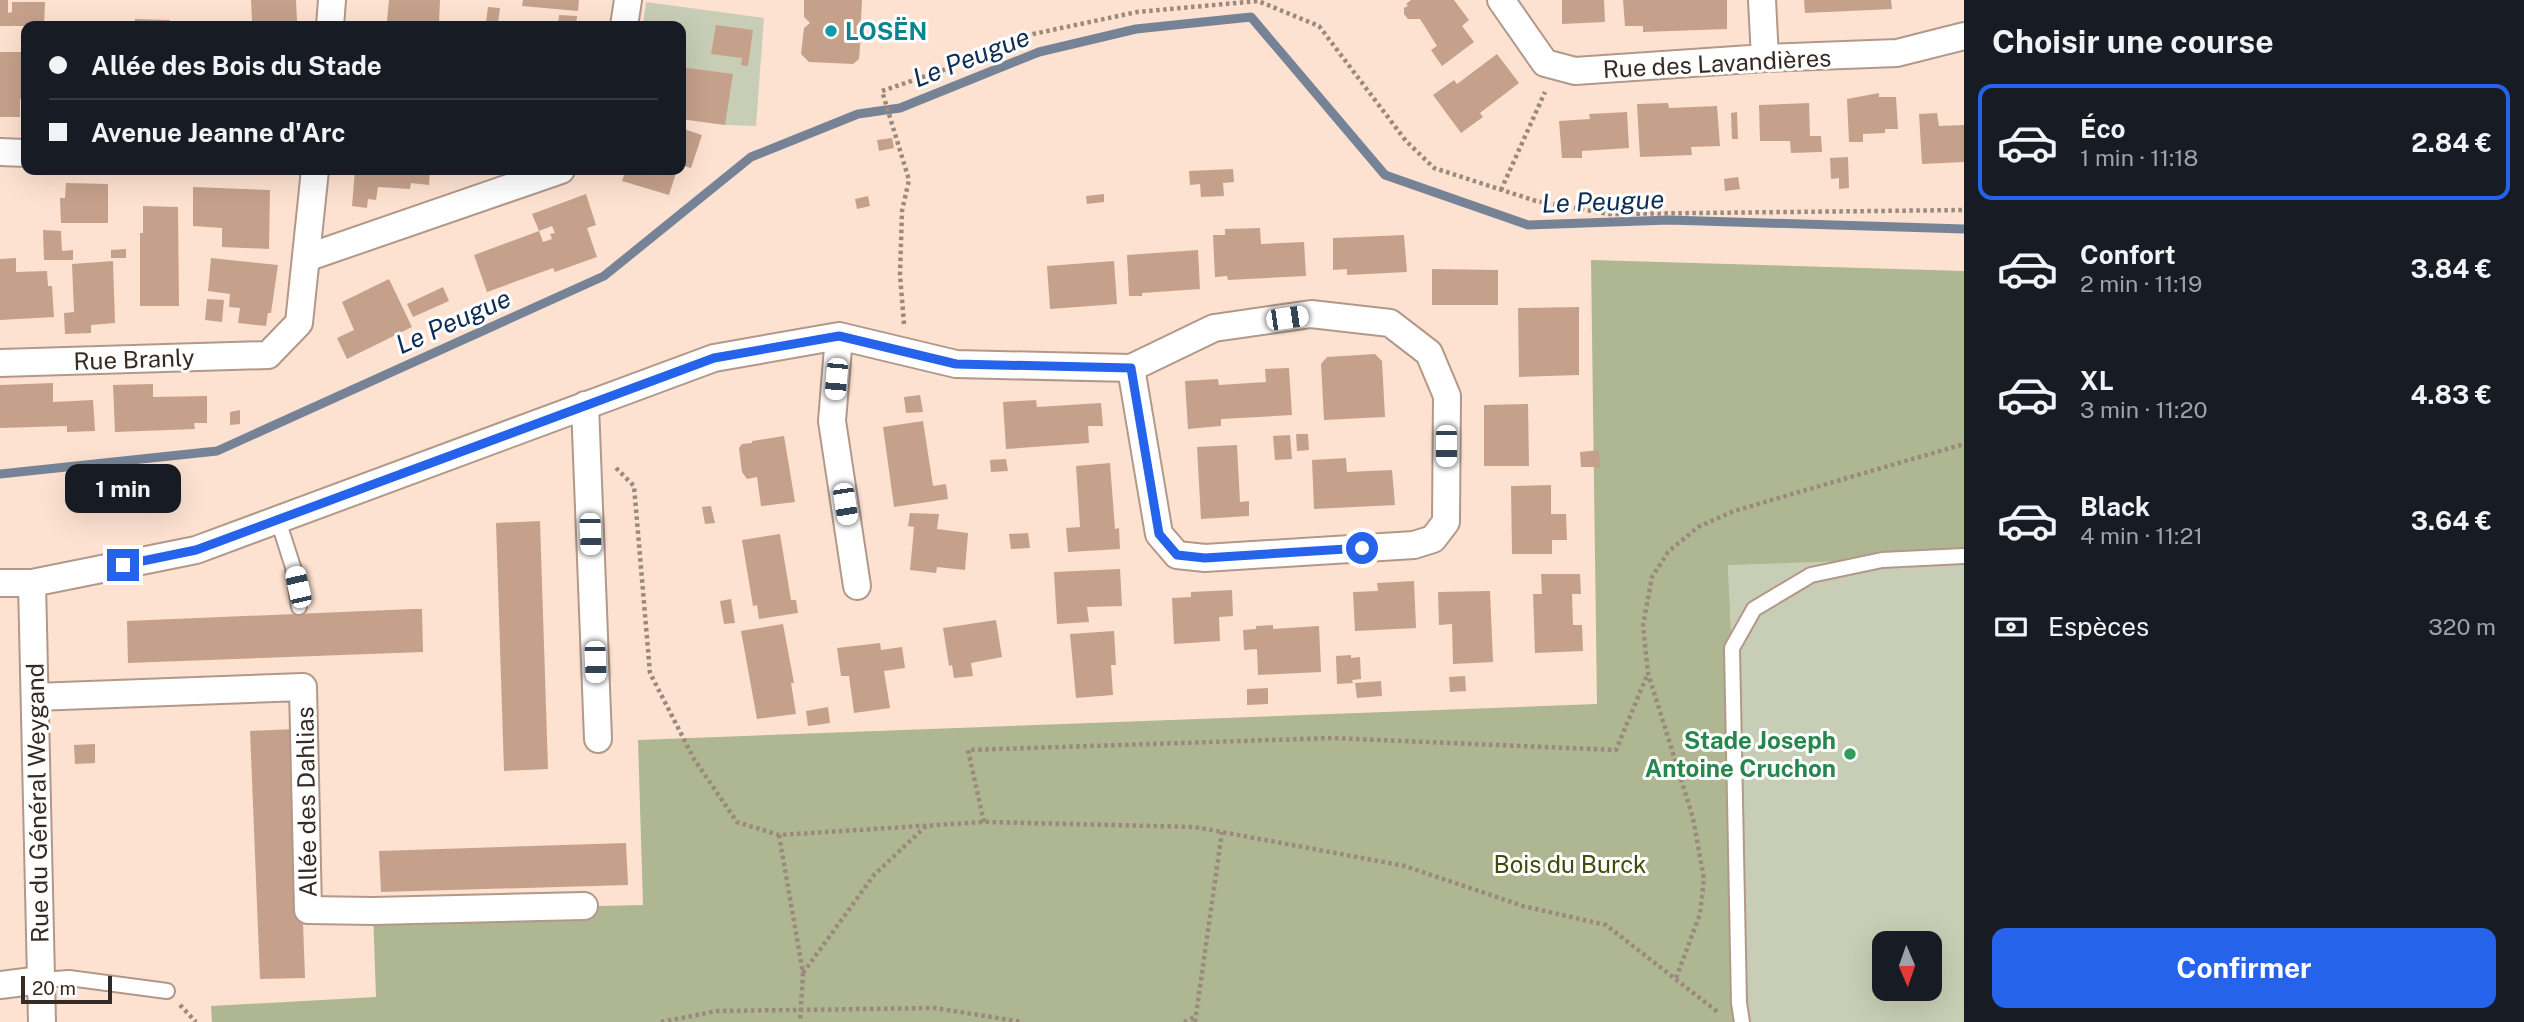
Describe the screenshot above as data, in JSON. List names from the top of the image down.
{
  "streets": {
    "street": [
      "Rue des Lavandières",
      "Rue Branly",
      "Allée des Dahlias",
      "Rue du Général Weygand"
    ]
  },
  "crossings": [
    ["Allée des Dahlias", "Rue du Général Weygand"]
  ],
  "water": ["Le Peugue"],
  "parks": ["Bois du Burck"],
  "places": ["LOSËN", "Stade Joseph Antoine Cruchon"],
  "scale_bar": "20 m",
  "north": "bottom",
  "page": {
    "heading": "Choisir une course",
    "banner": ["Allée des Bois du Stade", "Avenue Jeanne d'Arc"],
    "list": [
      {
        "name": "Éco",
        "note": "1 min · 11:18",
        "value": "2.84 €"
      },
      {
        "name": "Confort",
        "note": "2 min · 11:19",
        "value": "3.84 €"
      },
      {
        "name": "XL",
        "note": "3 min · 11:20",
        "value": "4.83 €"
      },
      {
        "name": "Black",
        "note": "4 min · 11:21",
        "value": "3.64 €"
      }
    ],
    "bubble": "1 min",
    "pay": ["Espèces", "320 m"],
    "buttons": "Confirmer",
    "scale": "20 m"
  }
}
